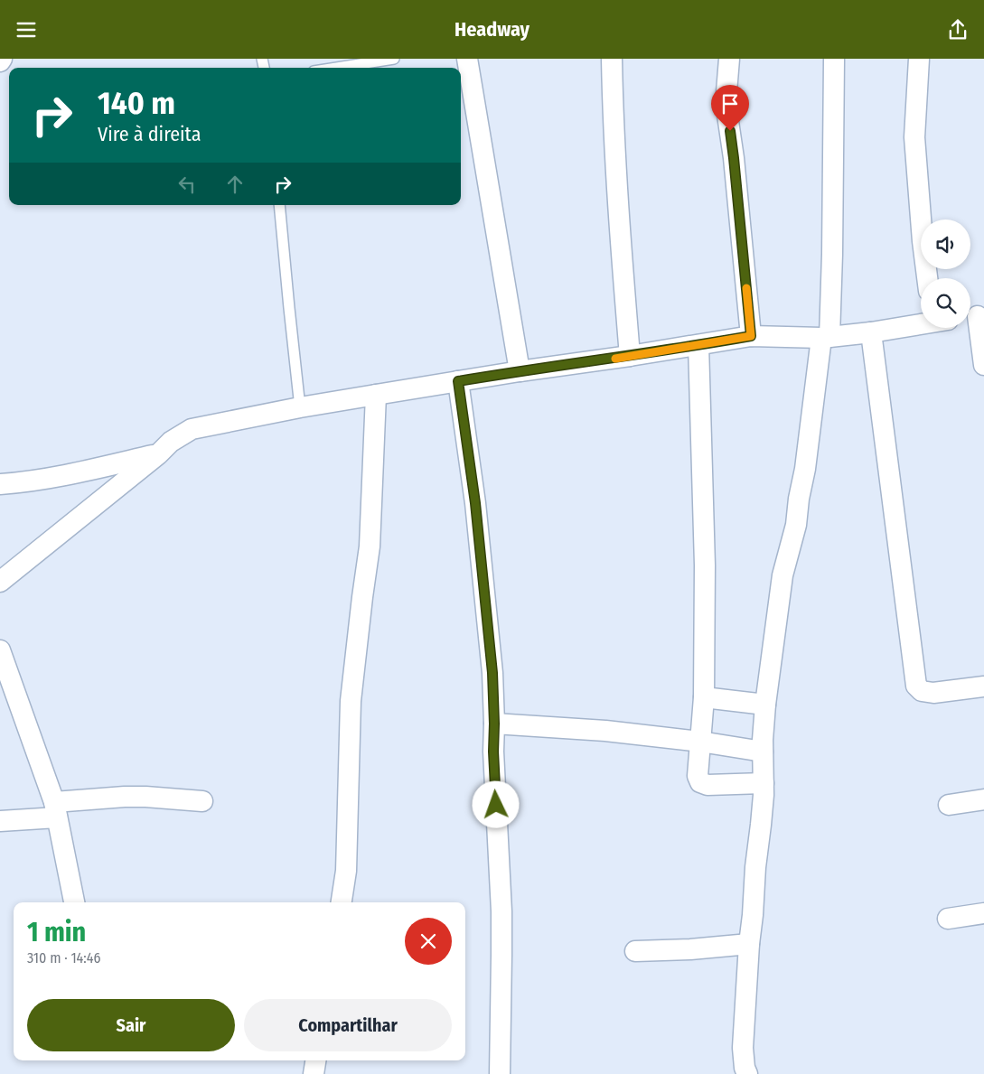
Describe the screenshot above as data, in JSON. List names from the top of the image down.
{
  "page": {
    "header": "Headway",
    "turn": ["140 m", "Vire à direita"],
    "heading": ["1 min", "310 m · 14:46"],
    "buttons": ["Sair", "Compartilhar"]
  }
}
